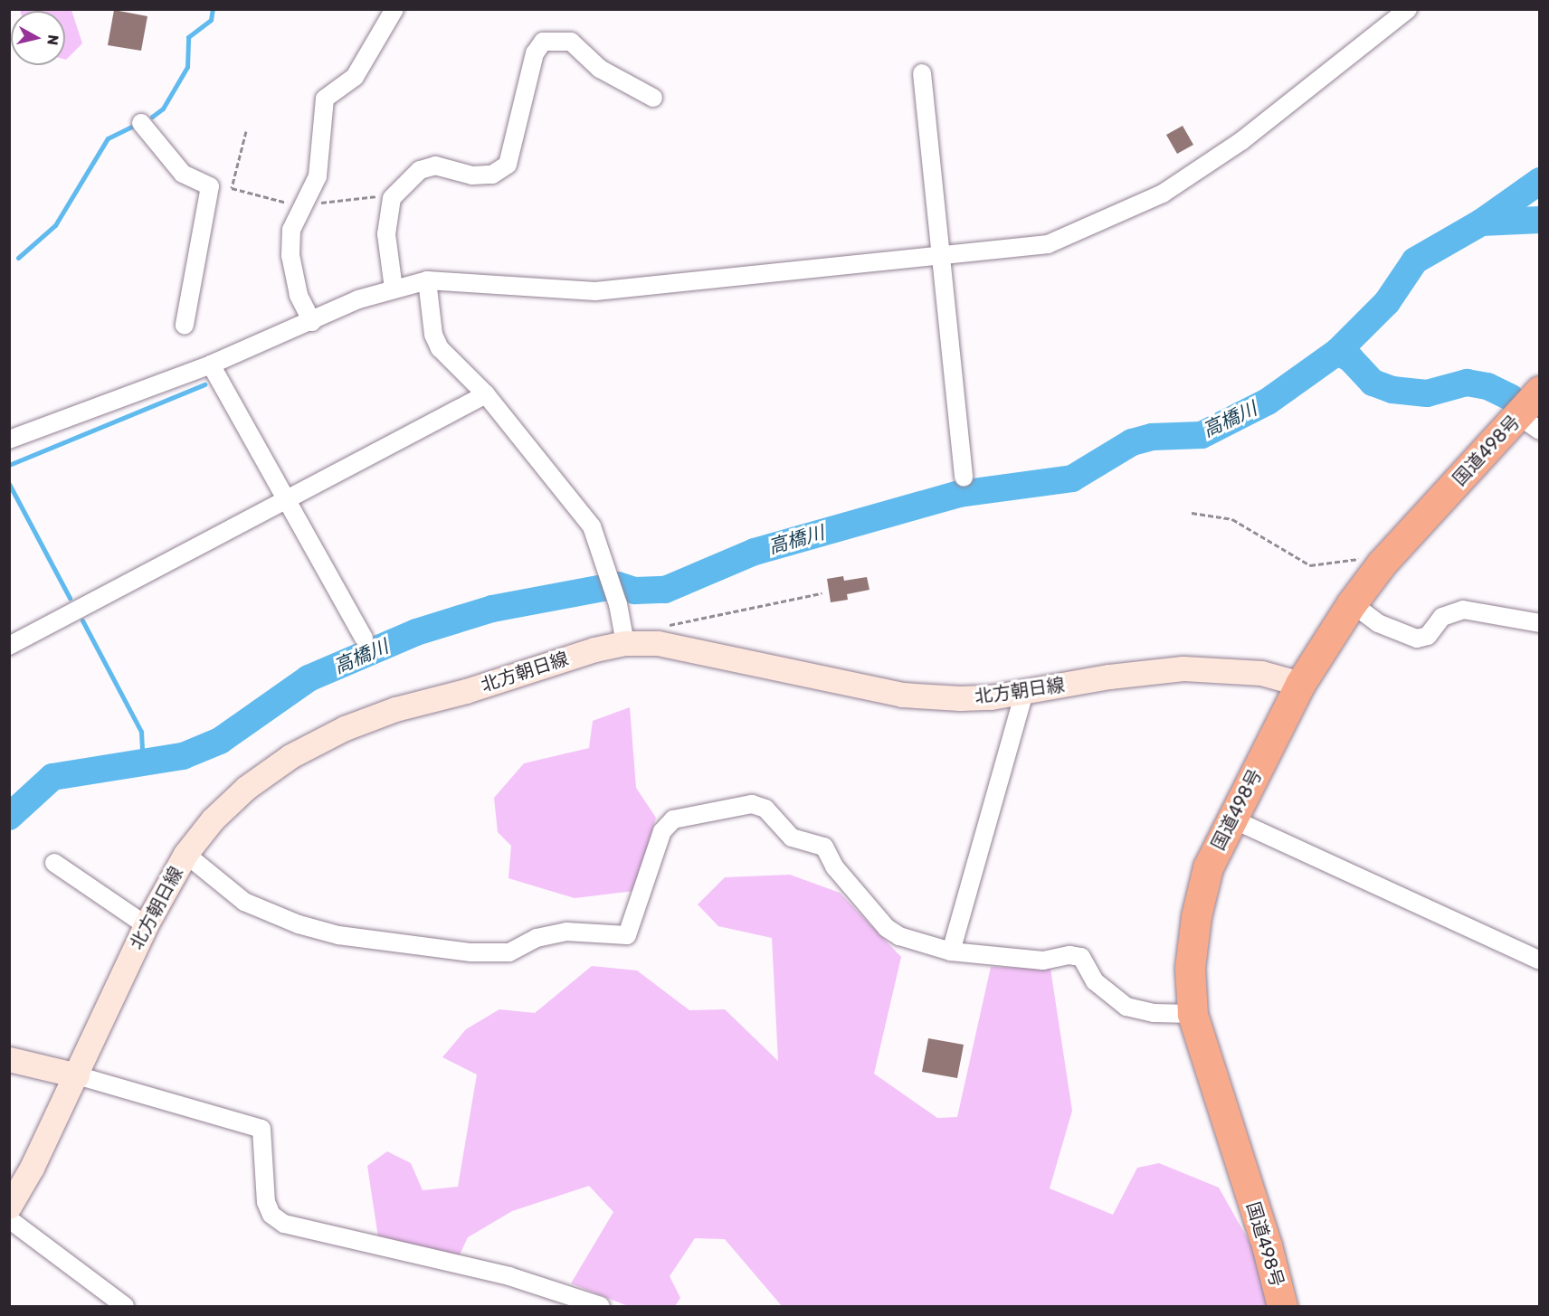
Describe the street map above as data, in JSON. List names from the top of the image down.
{
  "streets": {
    "highway": ["国道498号"],
    "main road": ["北方朝日線"]
  },
  "crossings": [
    ["国道498号", "北方朝日線"]
  ],
  "water": ["高橋川"],
  "north": "right"
}
